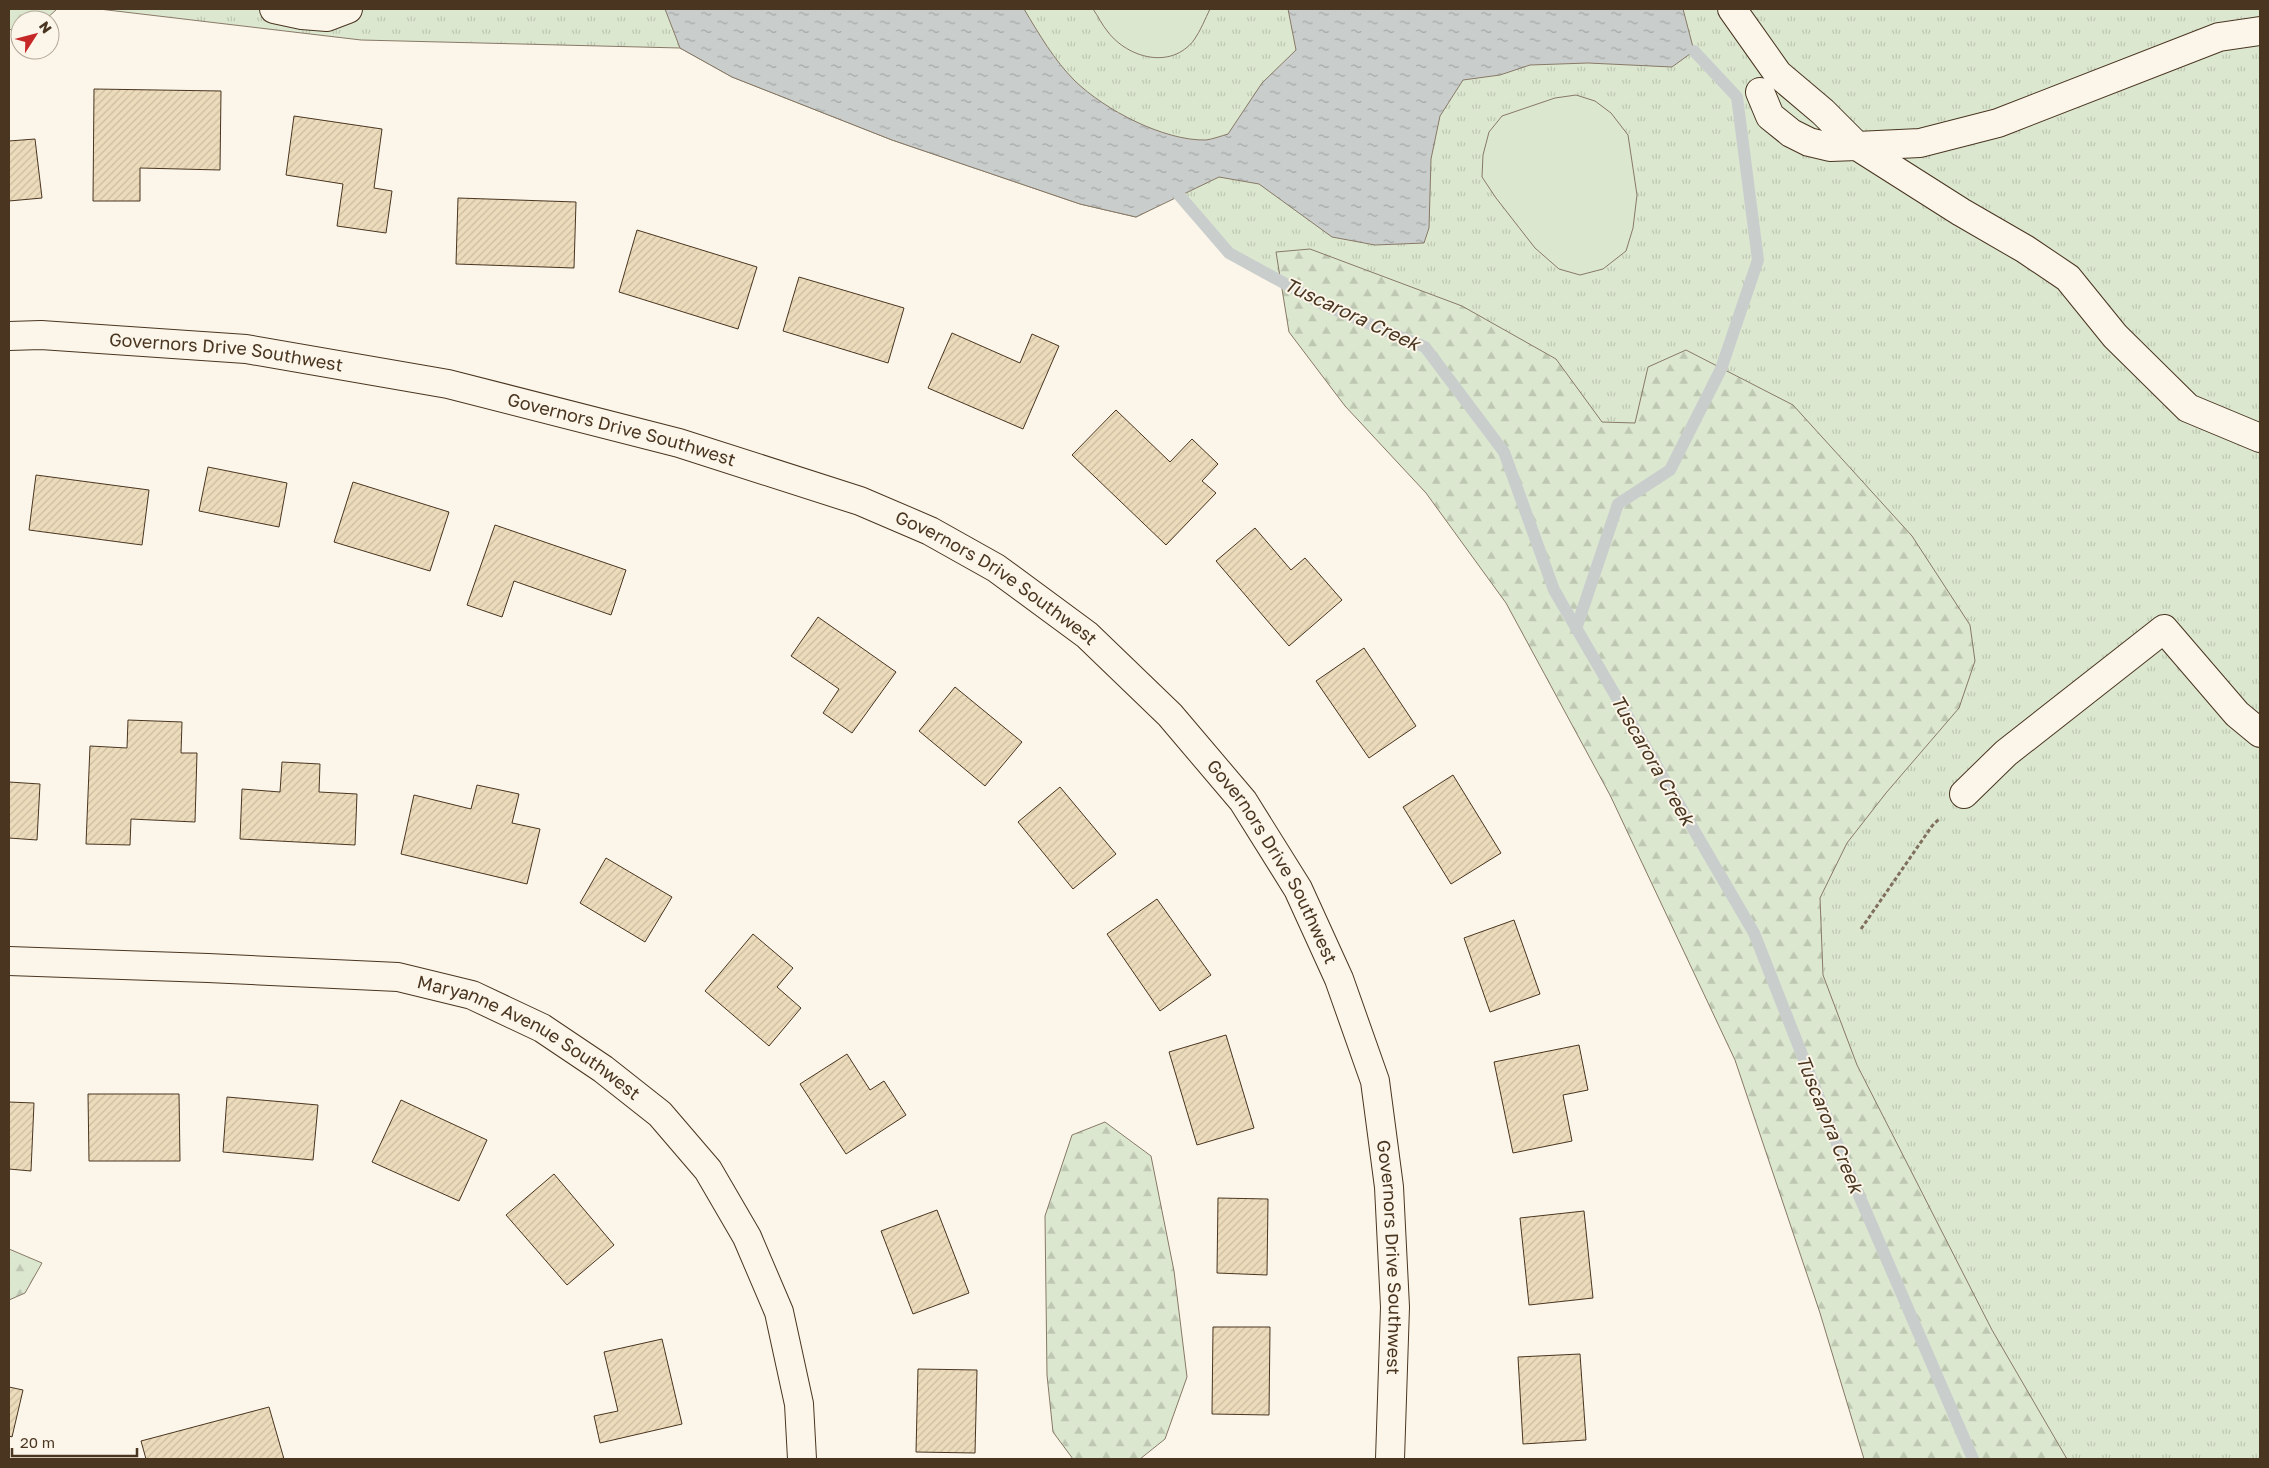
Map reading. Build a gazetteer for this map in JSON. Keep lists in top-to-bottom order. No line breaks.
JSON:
{"streets":{"street":["Governors Drive Southwest","Maryanne Avenue Southwest"]},"water":["Tuscarora Creek"],"scale_bar":"20 m","north":"top right"}
